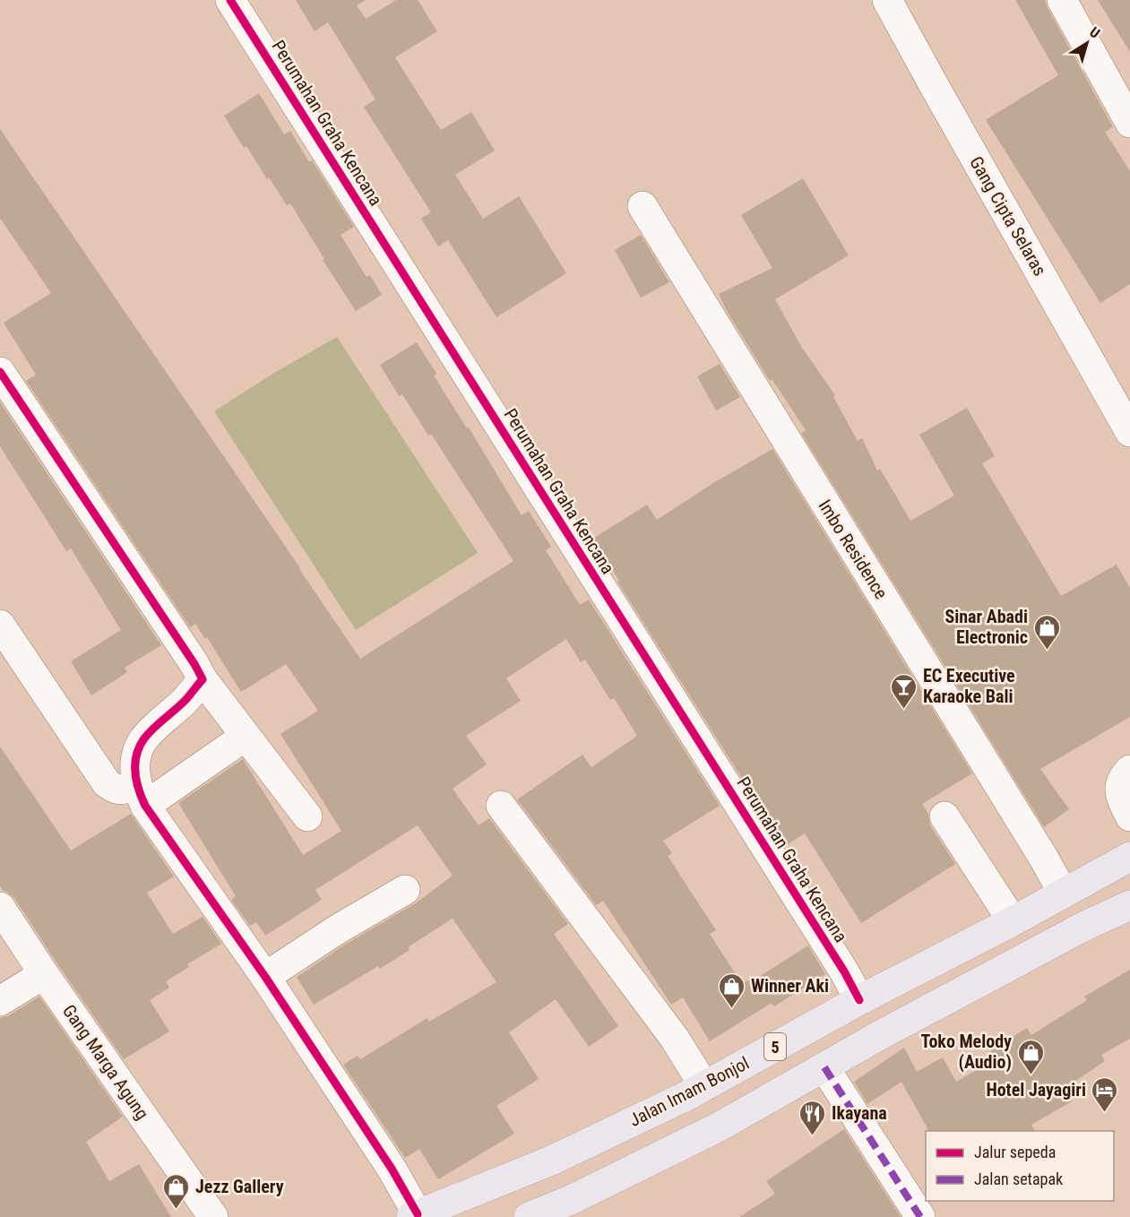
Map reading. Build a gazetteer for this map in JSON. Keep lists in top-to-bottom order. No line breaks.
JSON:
{"streets":{"highway":["5","Jalan Imam Bonjol"],"street":["Perumahan Graha Kencana","Gang Cipta Selaras","Imbo Residence","Gang Marga Agung"]},"crossings":[["Perumahan Graha Kencana","Jalan Imam Bonjol"],["Imbo Residence","Jalan Imam Bonjol"]],"places":{"shop":["Sinar Abadi Electronic","Winner Aki","Toko Melody (Audio)","Jezz Gallery"],"bar":["EC Executive Karaoke Bali"],"hotel":["Hotel Jayagiri"],"restaurant":["Ikayana"]},"legend":["Jalur sepeda","Jalan setapak"],"north":"top right"}
